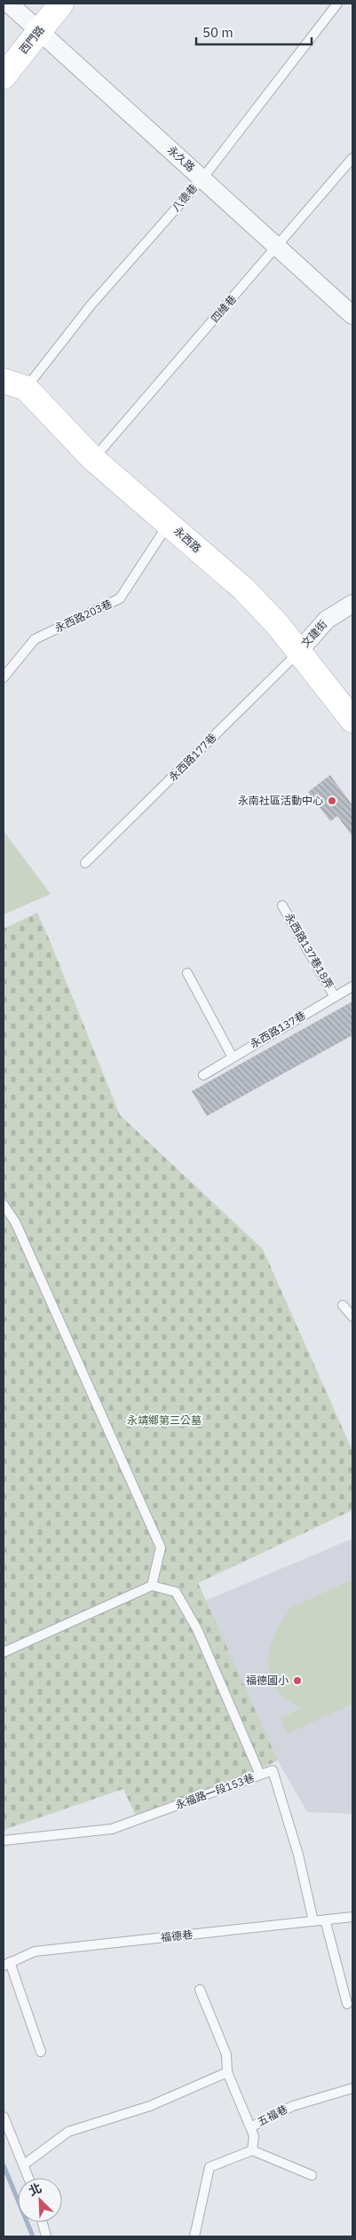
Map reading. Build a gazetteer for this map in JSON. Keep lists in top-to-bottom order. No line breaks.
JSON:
{"streets":{"street":["西門路","永久路","永西路","文建街"],"lane":["八德巷","四維巷","永西路203巷","永西路177巷","永西路137巷18弄","永西路137巷","永福路一段153巷","福德巷","五福巷"]},"crossings":[["西門路","永久路"],["永久路","八德巷"],["永久路","四維巷"],["八德巷","永西路"],["四維巷","永西路"],["永西路","永西路203巷"],["永西路","文建街"],["永西路","永西路177巷"],["文建街","永西路177巷"],["永西路137巷18弄","永西路137巷"],["永福路一段153巷","福德巷"]],"parks":["永靖鄉第三公墓"],"places":["永南社區活動中心","福德國小"],"scale_bar":"50 m","north":"top left"}
